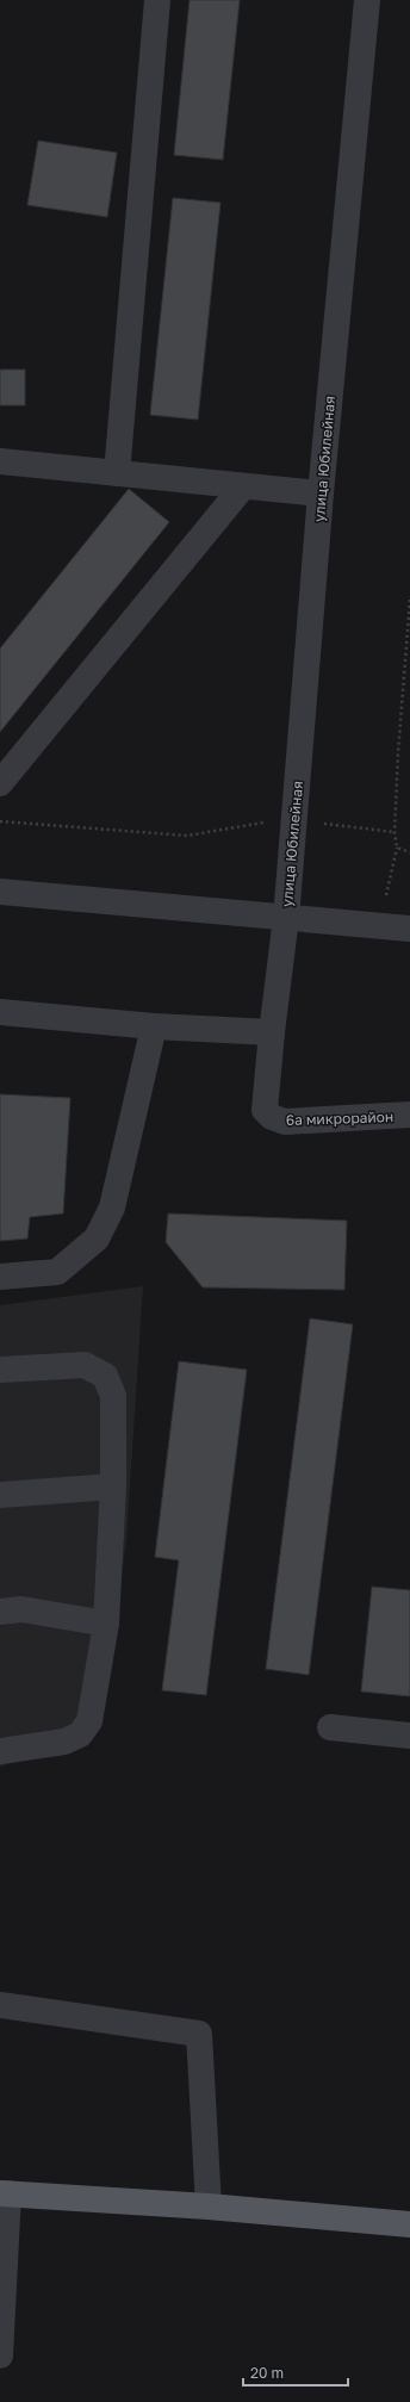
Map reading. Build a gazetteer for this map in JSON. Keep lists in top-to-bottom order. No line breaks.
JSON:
{"streets":{"street":["улица Юбилейная","6а микрорайон"]},"crossings":[["улица Юбилейная","6а микрорайон"]],"scale_bar":"20 m"}
